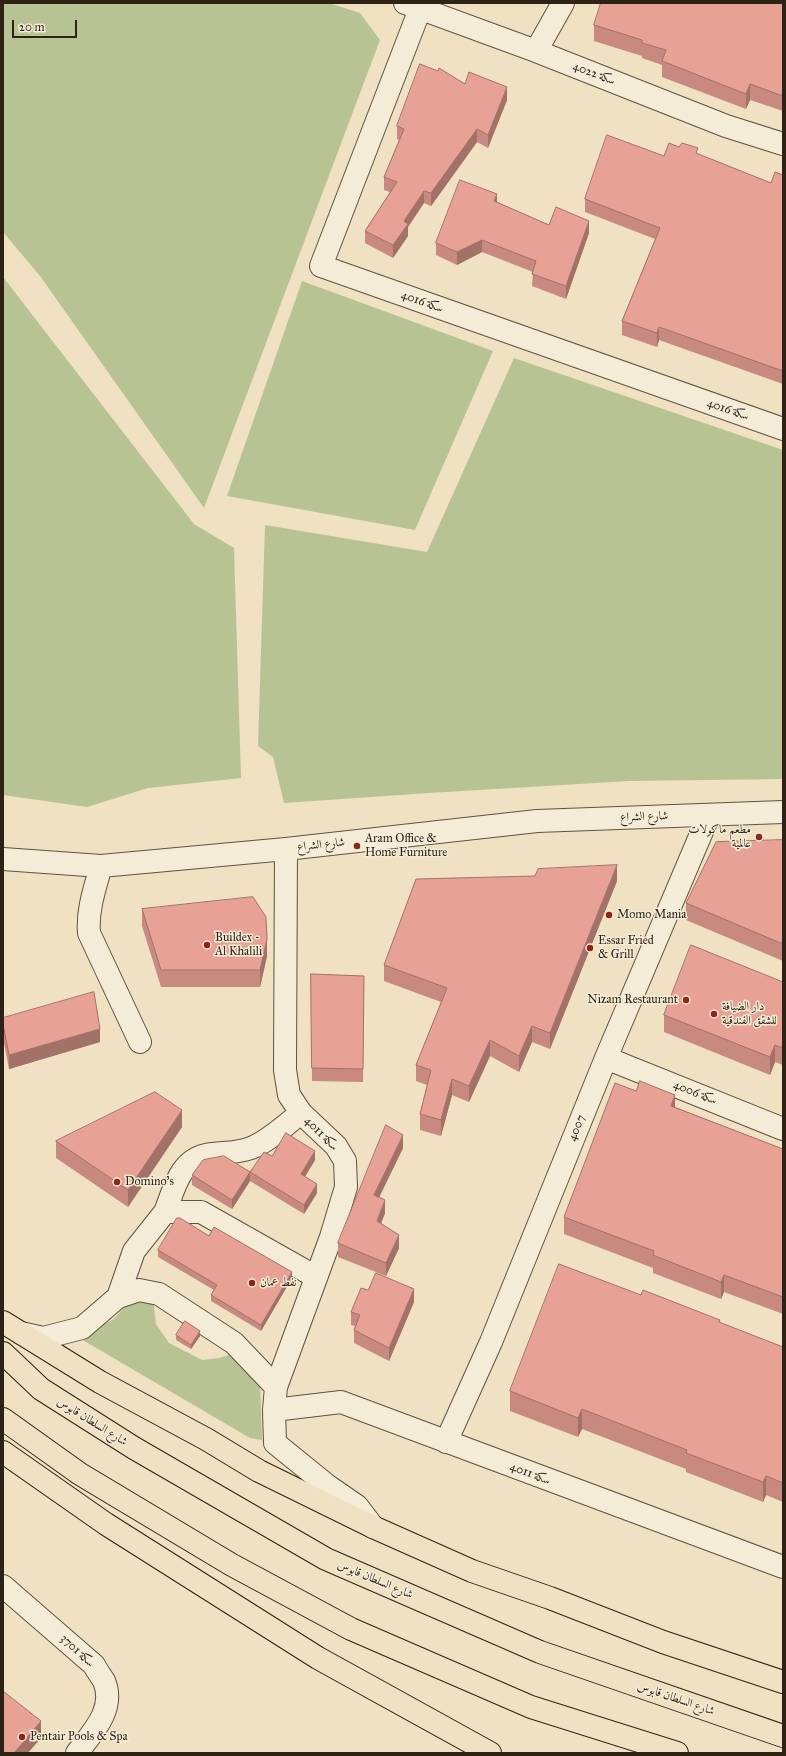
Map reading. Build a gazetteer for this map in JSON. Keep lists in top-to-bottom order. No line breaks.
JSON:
{"streets":{"highway":["شارع السلطان قابوس"],"street":["سكة 4022","سكة 4016","شارع الشراع","سكة 4006","4007","سكة 4011","سكة 3701"]},"crossings":[["سكة 4022","سكة 4016"],["شارع الشراع","4007"],["شارع الشراع","سكة 4011"],["سكة 4006","4007"],["4007","سكة 4011"]],"places":["مطعم ماكولات عالمية","Aram Office & Home Furniture","Momo Mania","Buildex - Al Khalili","Essar Fried & Grill","Nizam Restaurant","دار الضيافة للشقق الفندقية","Domino's","نفط عمان","Pentair Pools & Spa"],"scale_bar":"20 m"}
